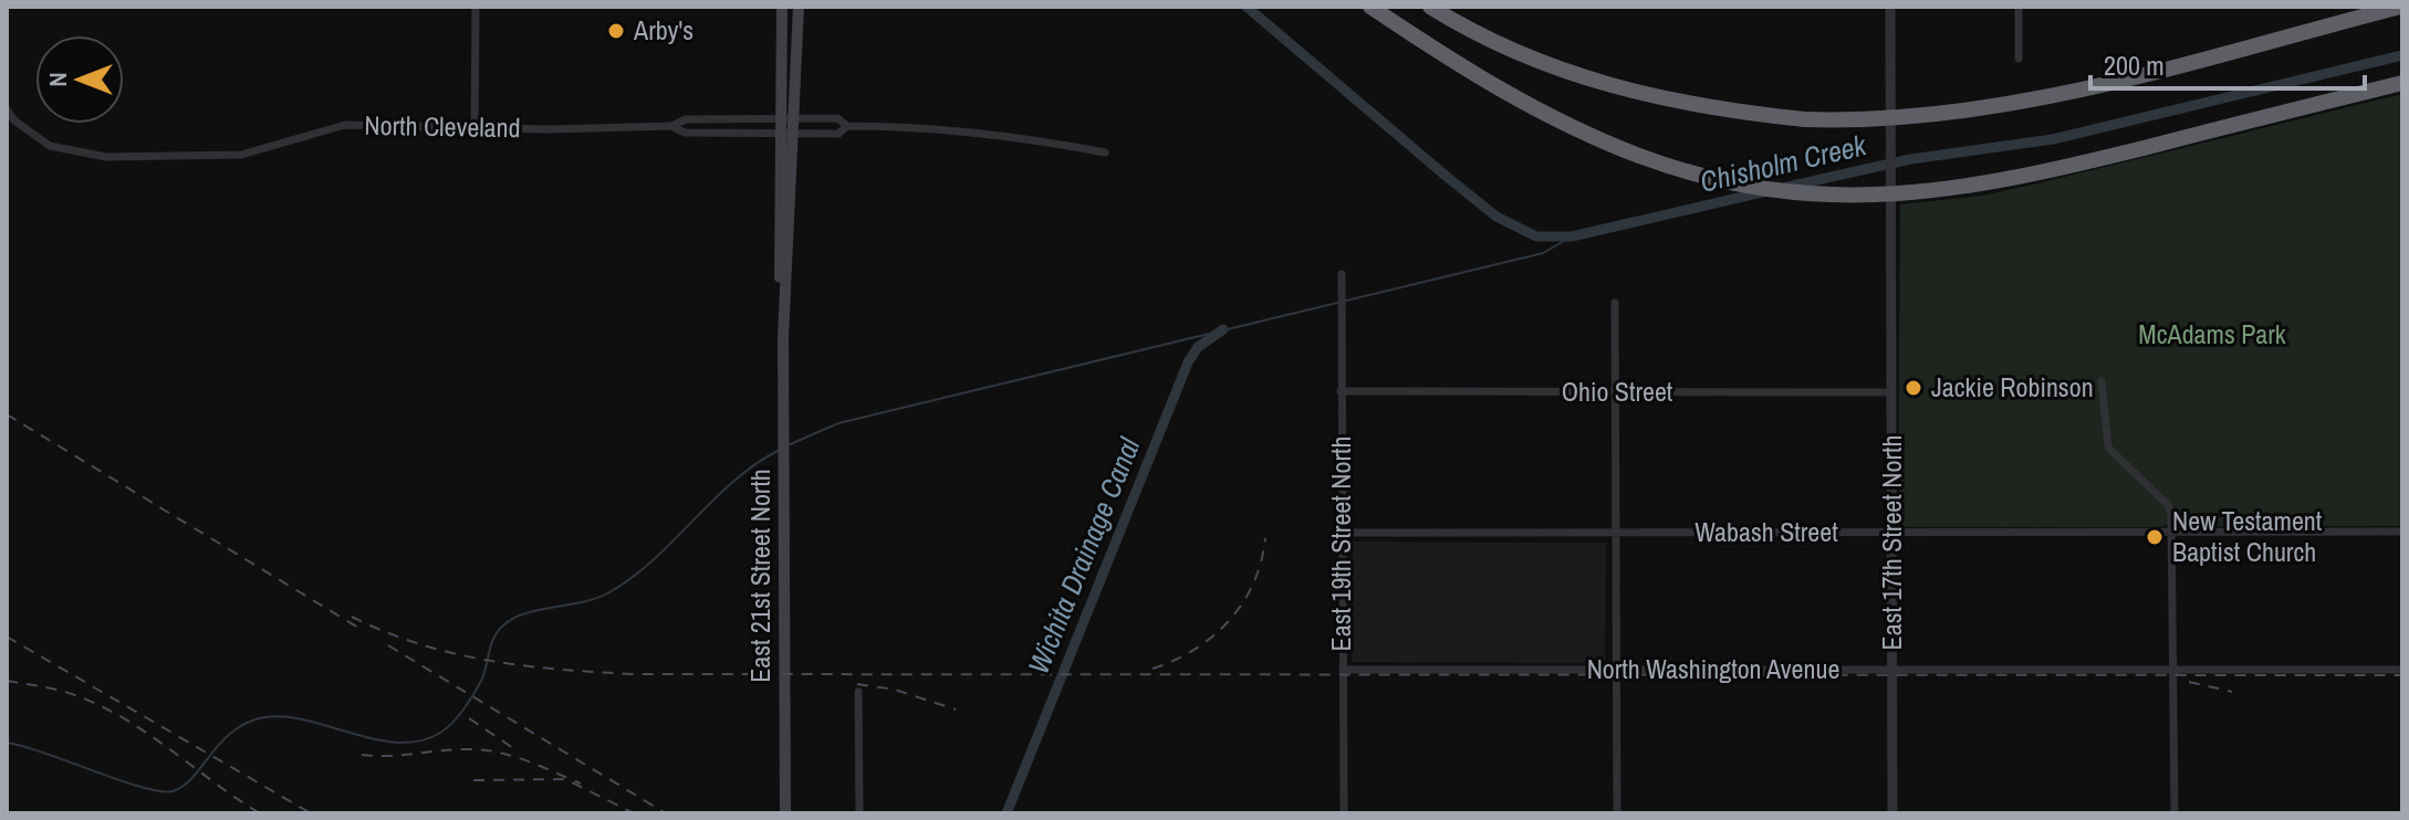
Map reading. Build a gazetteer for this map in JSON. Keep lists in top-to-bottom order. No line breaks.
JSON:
{"streets":{"main road":["East 21st Street North"],"street":["North Cleveland","Ohio Street","Wabash Street","East 17th Street North","East 19th Street North","North Washington Avenue"]},"crossings":[["North Cleveland","East 21st Street North"],["Ohio Street","East 17th Street North"],["Ohio Street","East 19th Street North"],["Wabash Street","East 17th Street North"],["Wabash Street","East 19th Street North"],["East 17th Street North","North Washington Avenue"],["East 19th Street North","North Washington Avenue"]],"water":["Chisholm Creek","Wichita Drainage Canal"],"parks":["McAdams Park"],"places":["Arby's","Jackie Robinson","New Testament Baptist Church"],"scale_bar":"200 m","north":"left"}
